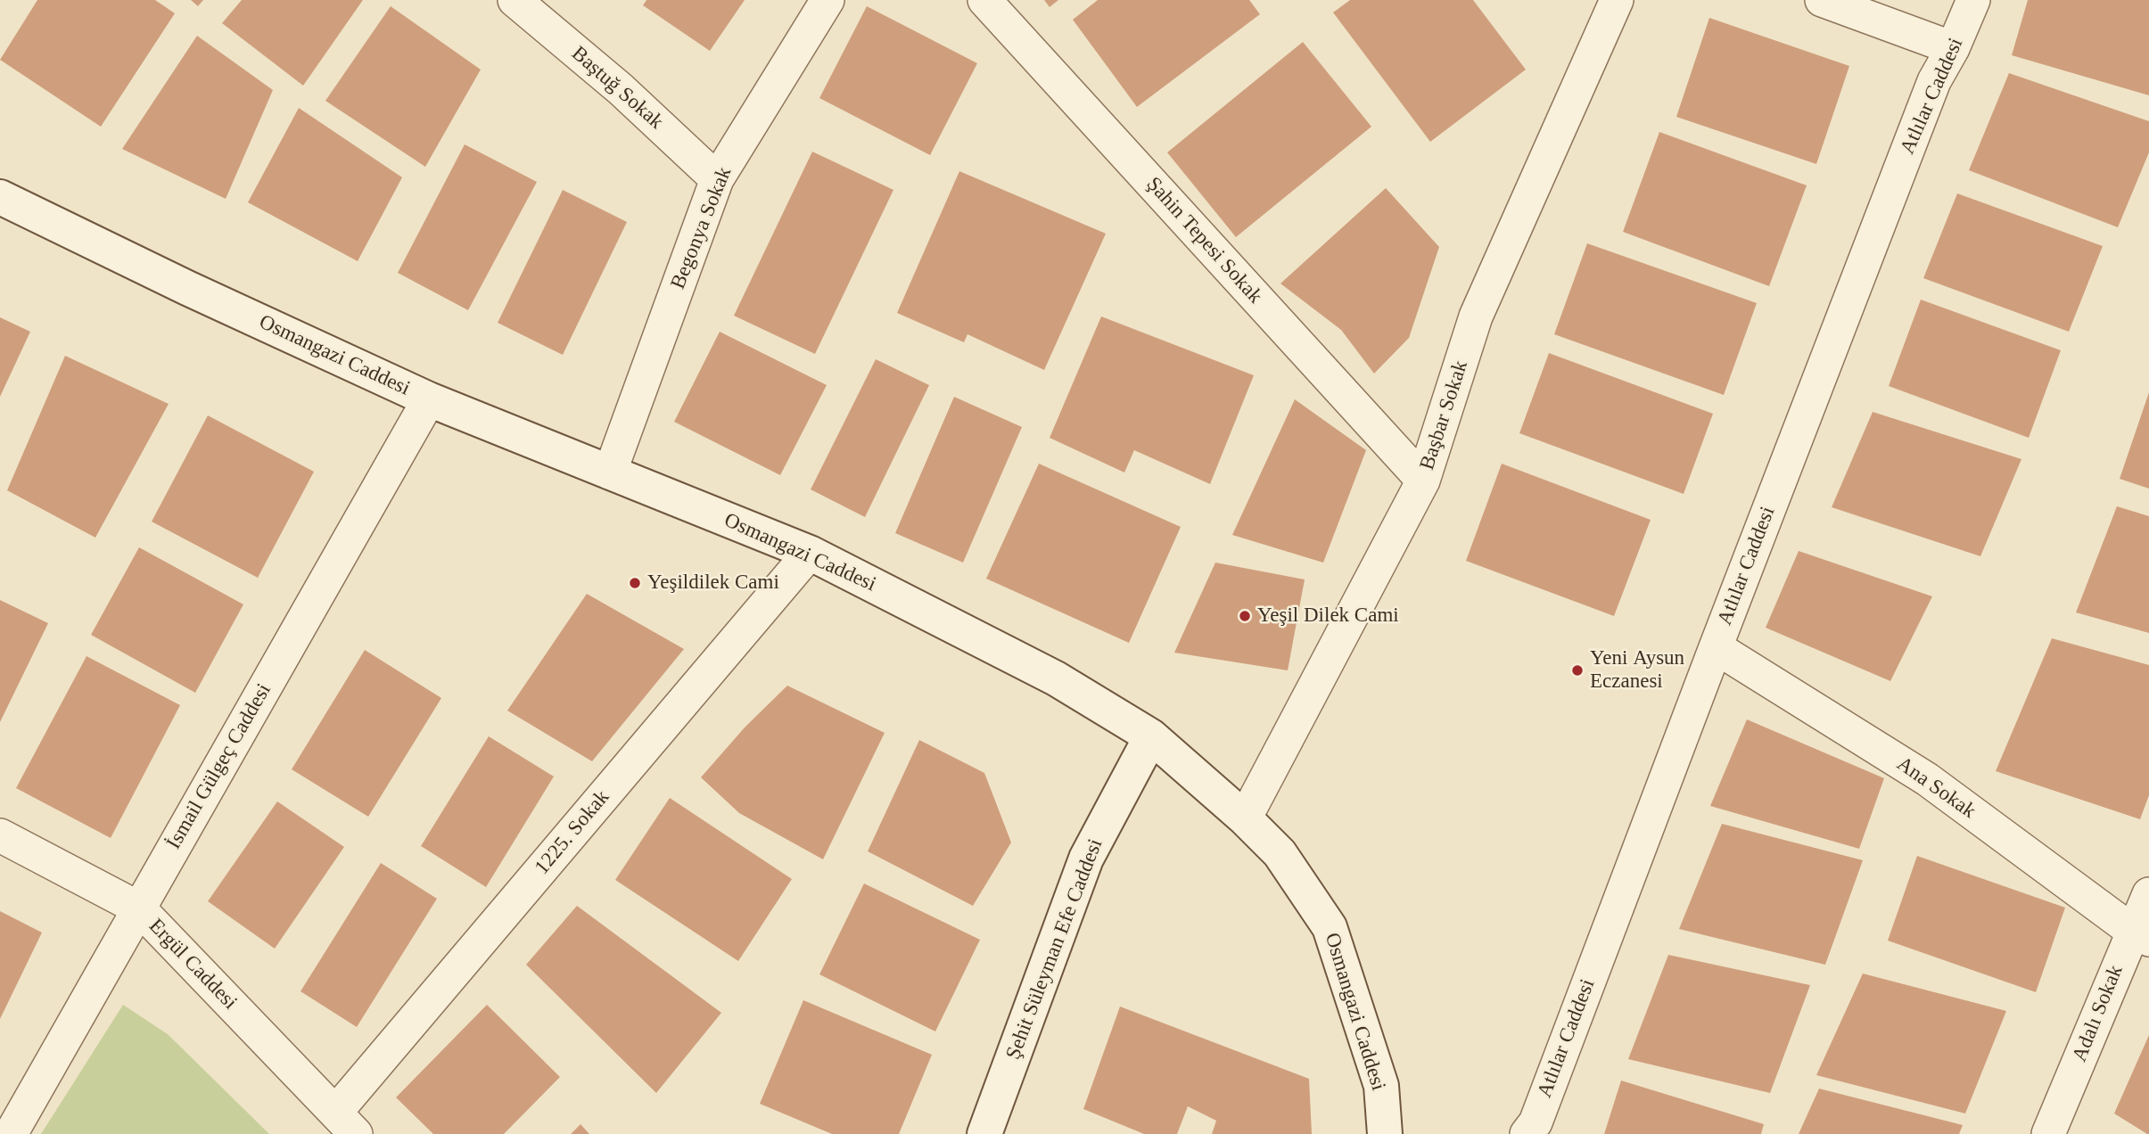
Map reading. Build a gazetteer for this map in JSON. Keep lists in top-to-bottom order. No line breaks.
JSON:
{"streets":{"main road":["Osmangazi Caddesi","Şehit Süleyman Efe Caddesi"],"street":["Baştuğ Sokak","Atlılar Caddesi","Begonya Sokak","Şahin Tepesi Sokak","Başbar Sokak","İsmail Gülgeç Caddesi","Ana Sokak","1225. Sokak","Ergül Caddesi","Adalı Sokak"]},"crossings":[["Baştuğ Sokak","Begonya Sokak"],["Atlılar Caddesi","Ana Sokak"],["Begonya Sokak","Osmangazi Caddesi"],["Şahin Tepesi Sokak","Başbar Sokak"],["Osmangazi Caddesi","Başbar Sokak"],["Osmangazi Caddesi","İsmail Gülgeç Caddesi"],["Osmangazi Caddesi","1225. Sokak"],["Osmangazi Caddesi","Şehit Süleyman Efe Caddesi"],["İsmail Gülgeç Caddesi","Ergül Caddesi"],["Ana Sokak","Adalı Sokak"],["1225. Sokak","Ergül Caddesi"]],"places":["Yeşildilek Cami","Yeşil Dilek Cami","Yeni Aysun Eczanesi"]}
